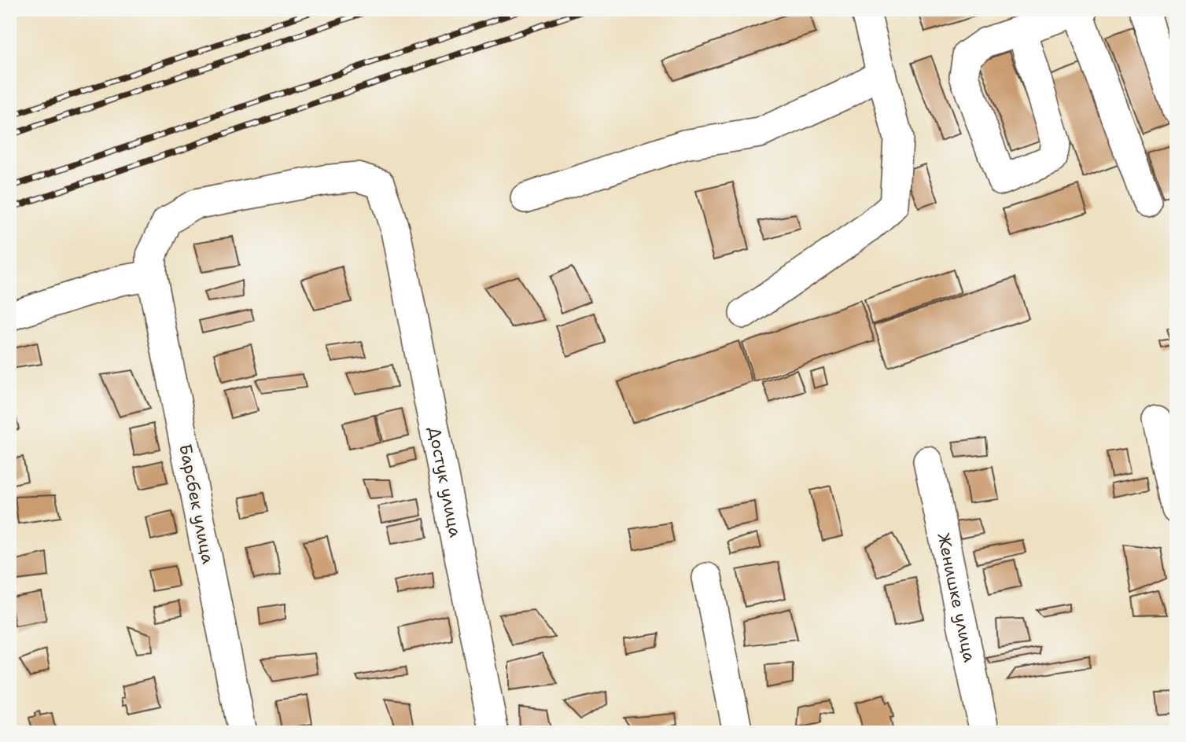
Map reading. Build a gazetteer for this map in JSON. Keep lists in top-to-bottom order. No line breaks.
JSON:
{"streets":{"street":["Достук улица","Барсбек улица","Женишке улица"]},"crossings":[["Достук улица","Барсбек улица"]]}
